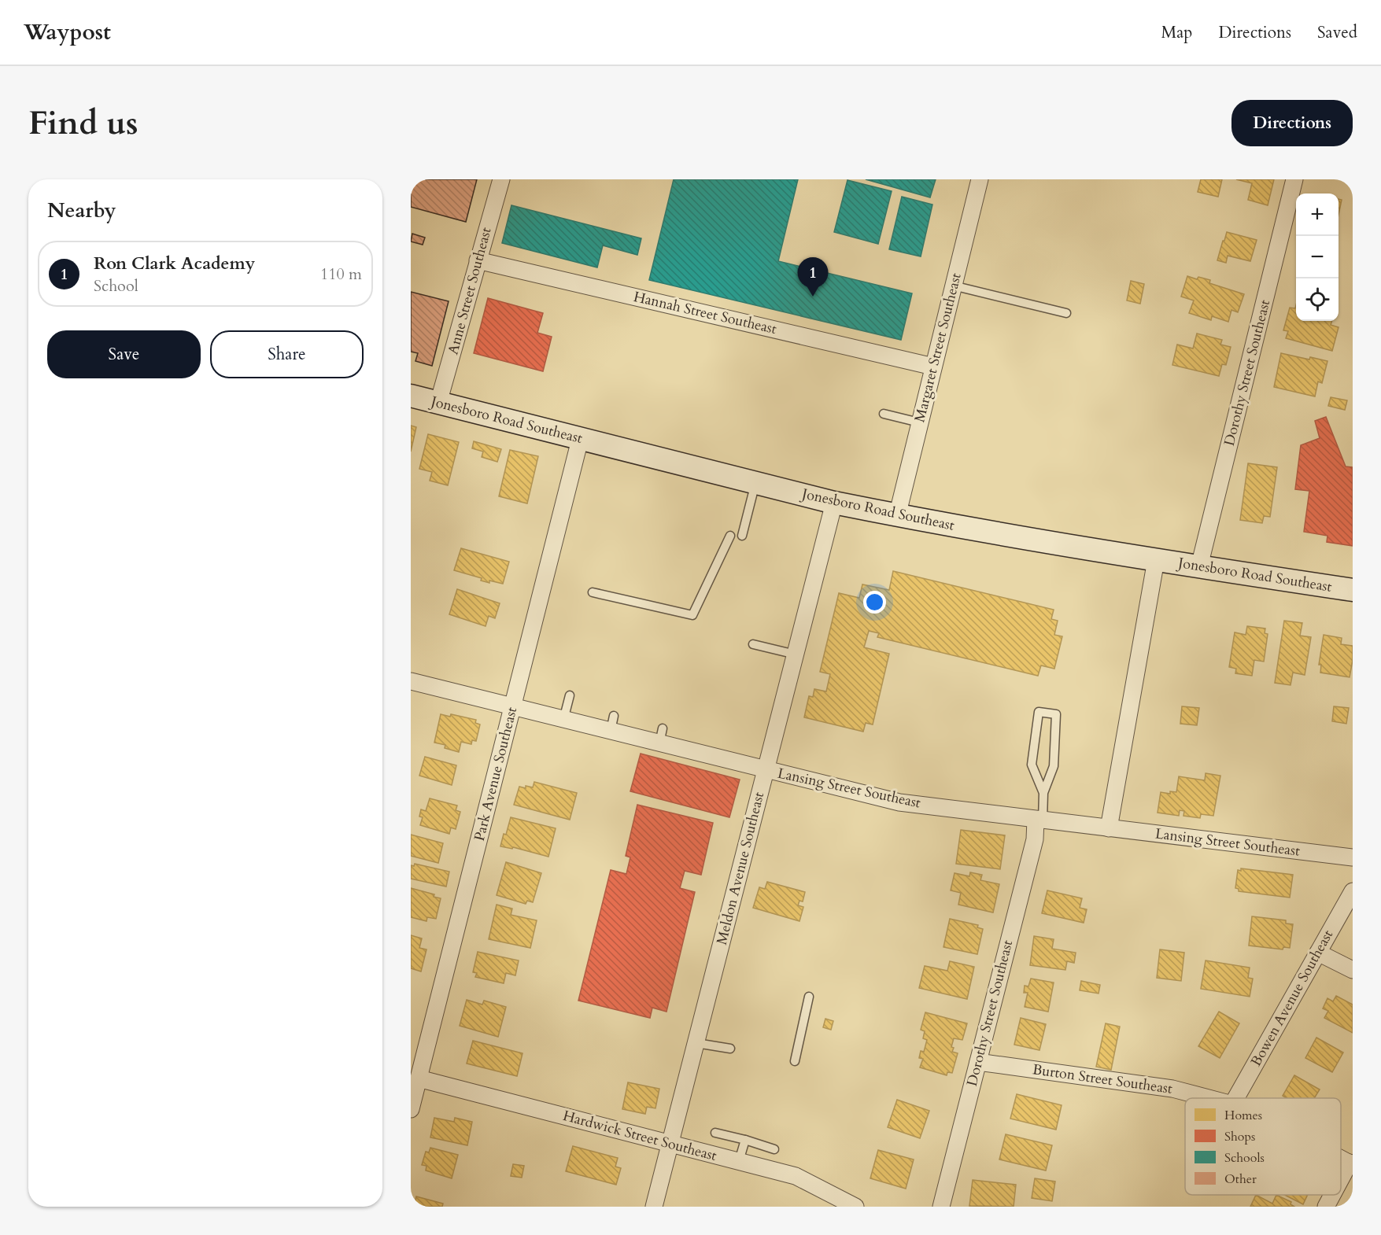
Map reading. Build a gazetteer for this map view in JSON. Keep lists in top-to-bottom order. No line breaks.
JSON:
{"streets":{"main road":["Jonesboro Road Southeast"],"street":["Anne Street Southeast","Hannah Street Southeast","Margaret Street Southeast","Dorothy Street Southeast","Park Avenue Southeast","Lansing Street Southeast","Meldon Avenue Southeast","Bowen Avenue Southeast","Burton Street Southeast","Hardwick Street Southeast"]},"crossings":[["Anne Street Southeast","Hannah Street Southeast"],["Anne Street Southeast","Jonesboro Road Southeast"],["Hannah Street Southeast","Margaret Street Southeast"],["Margaret Street Southeast","Jonesboro Road Southeast"],["Dorothy Street Southeast","Jonesboro Road Southeast"],["Dorothy Street Southeast","Lansing Street Southeast"],["Dorothy Street Southeast","Burton Street Southeast"],["Jonesboro Road Southeast","Park Avenue Southeast"],["Jonesboro Road Southeast","Meldon Avenue Southeast"],["Park Avenue Southeast","Lansing Street Southeast"],["Park Avenue Southeast","Hardwick Street Southeast"],["Lansing Street Southeast","Meldon Avenue Southeast"],["Meldon Avenue Southeast","Hardwick Street Southeast"]],"legend":["Homes","Shops","Schools","Other"],"page":{"header":"Waypost","nav":["Map","Directions","Saved"],"buttons":["Directions",["Save","Share"]],"title":"Find us","heading":"Nearby","map_buttons":["+","−"],"list":[{"mark":"1","name":"Ron Clark Academy","note":"School","value":"110 m"}],"pins":"1"}}
